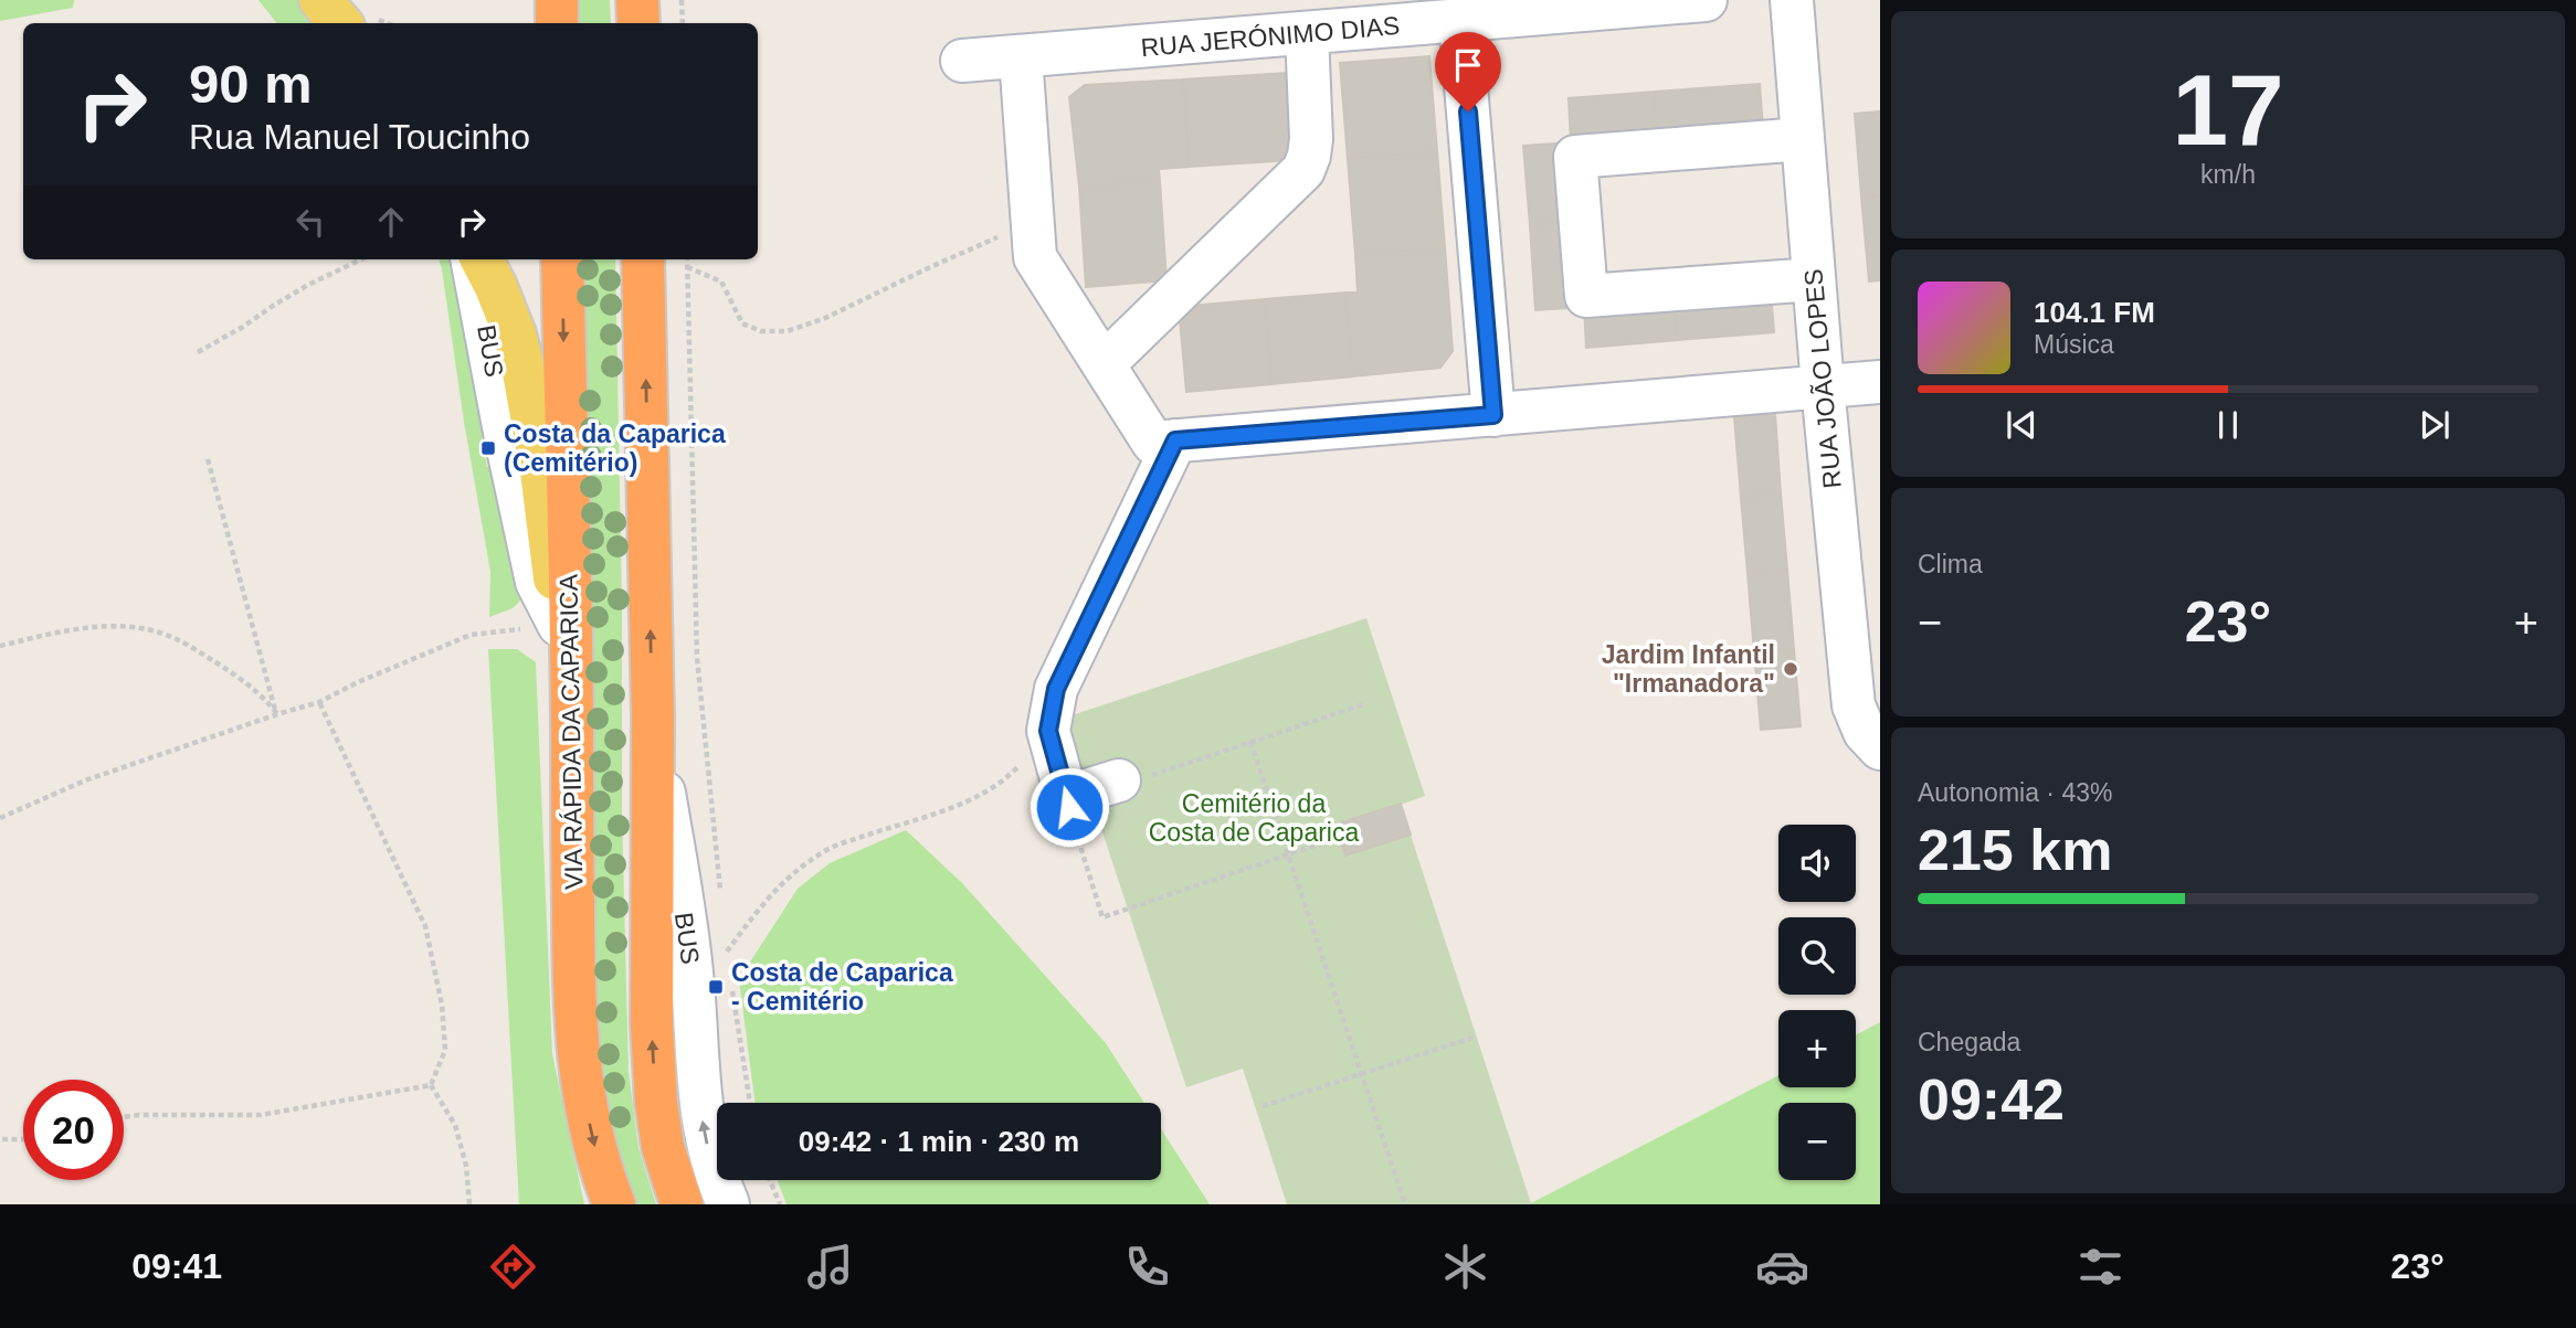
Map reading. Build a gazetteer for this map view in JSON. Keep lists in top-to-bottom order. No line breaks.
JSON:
{"streets":{"highway":["VIA RÁPIDA DA CAPARICA"],"street":["RUA JERÓNIMO DIAS","BUS","RUA JOÃO LOPES"]},"one_way":["BUS"],"parks":["Cemitério da Costa de Caparica"],"places":{"transit":["Costa da Caparica (Cemitério)","Costa de Caparica - Cemitério"],"other":["Jardim Infantil \"Irmanadora\""]},"page":{"tile":[["17","km/h"],"Clima",["Autonomia · 43%","215 km"],["Chegada","09:42"]],"turn":["90 m","Rua Manuel Toucinho"],"song":["104.1 FM","Música"],"heat":["−","23°","+"],"map_buttons":["+","−"],"limit":"20","trip":"09:42 · 1 min · 230 m","tabs":["09:41","23°"]}}
